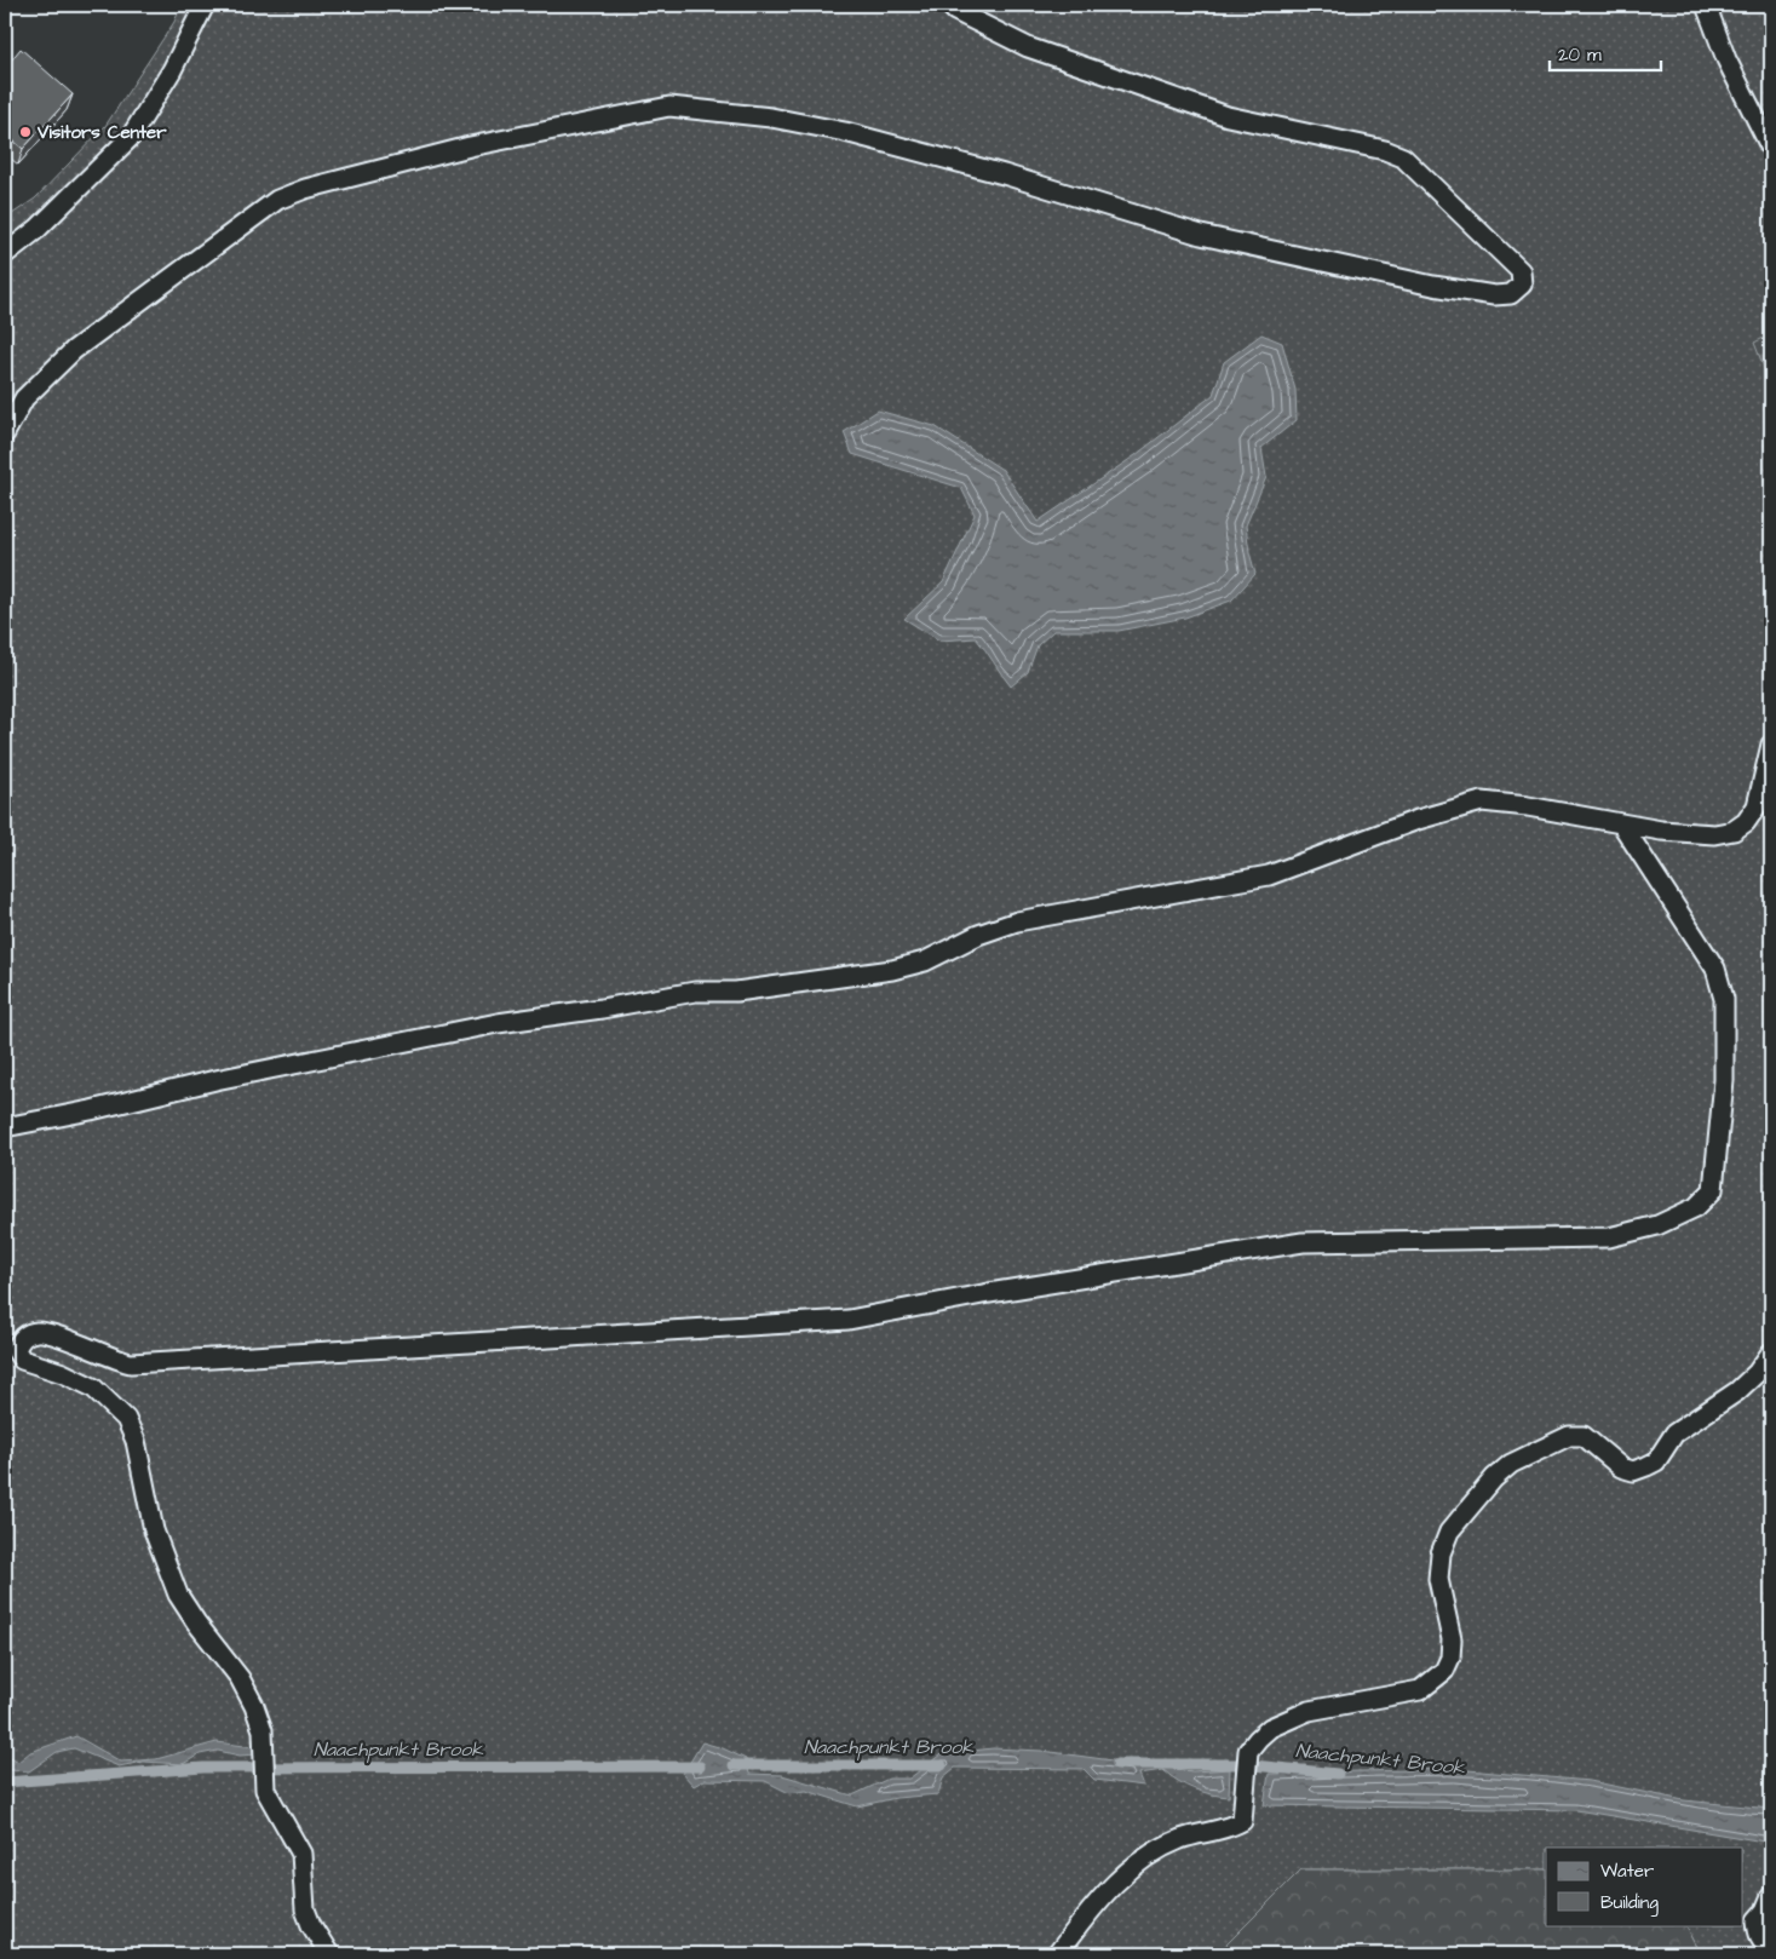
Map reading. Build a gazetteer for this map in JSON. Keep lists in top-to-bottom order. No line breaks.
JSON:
{"water":["Naachpunkt Brook"],"places":["Visitors Center"],"legend":["Water","Building"],"scale_bar":"20 m"}
